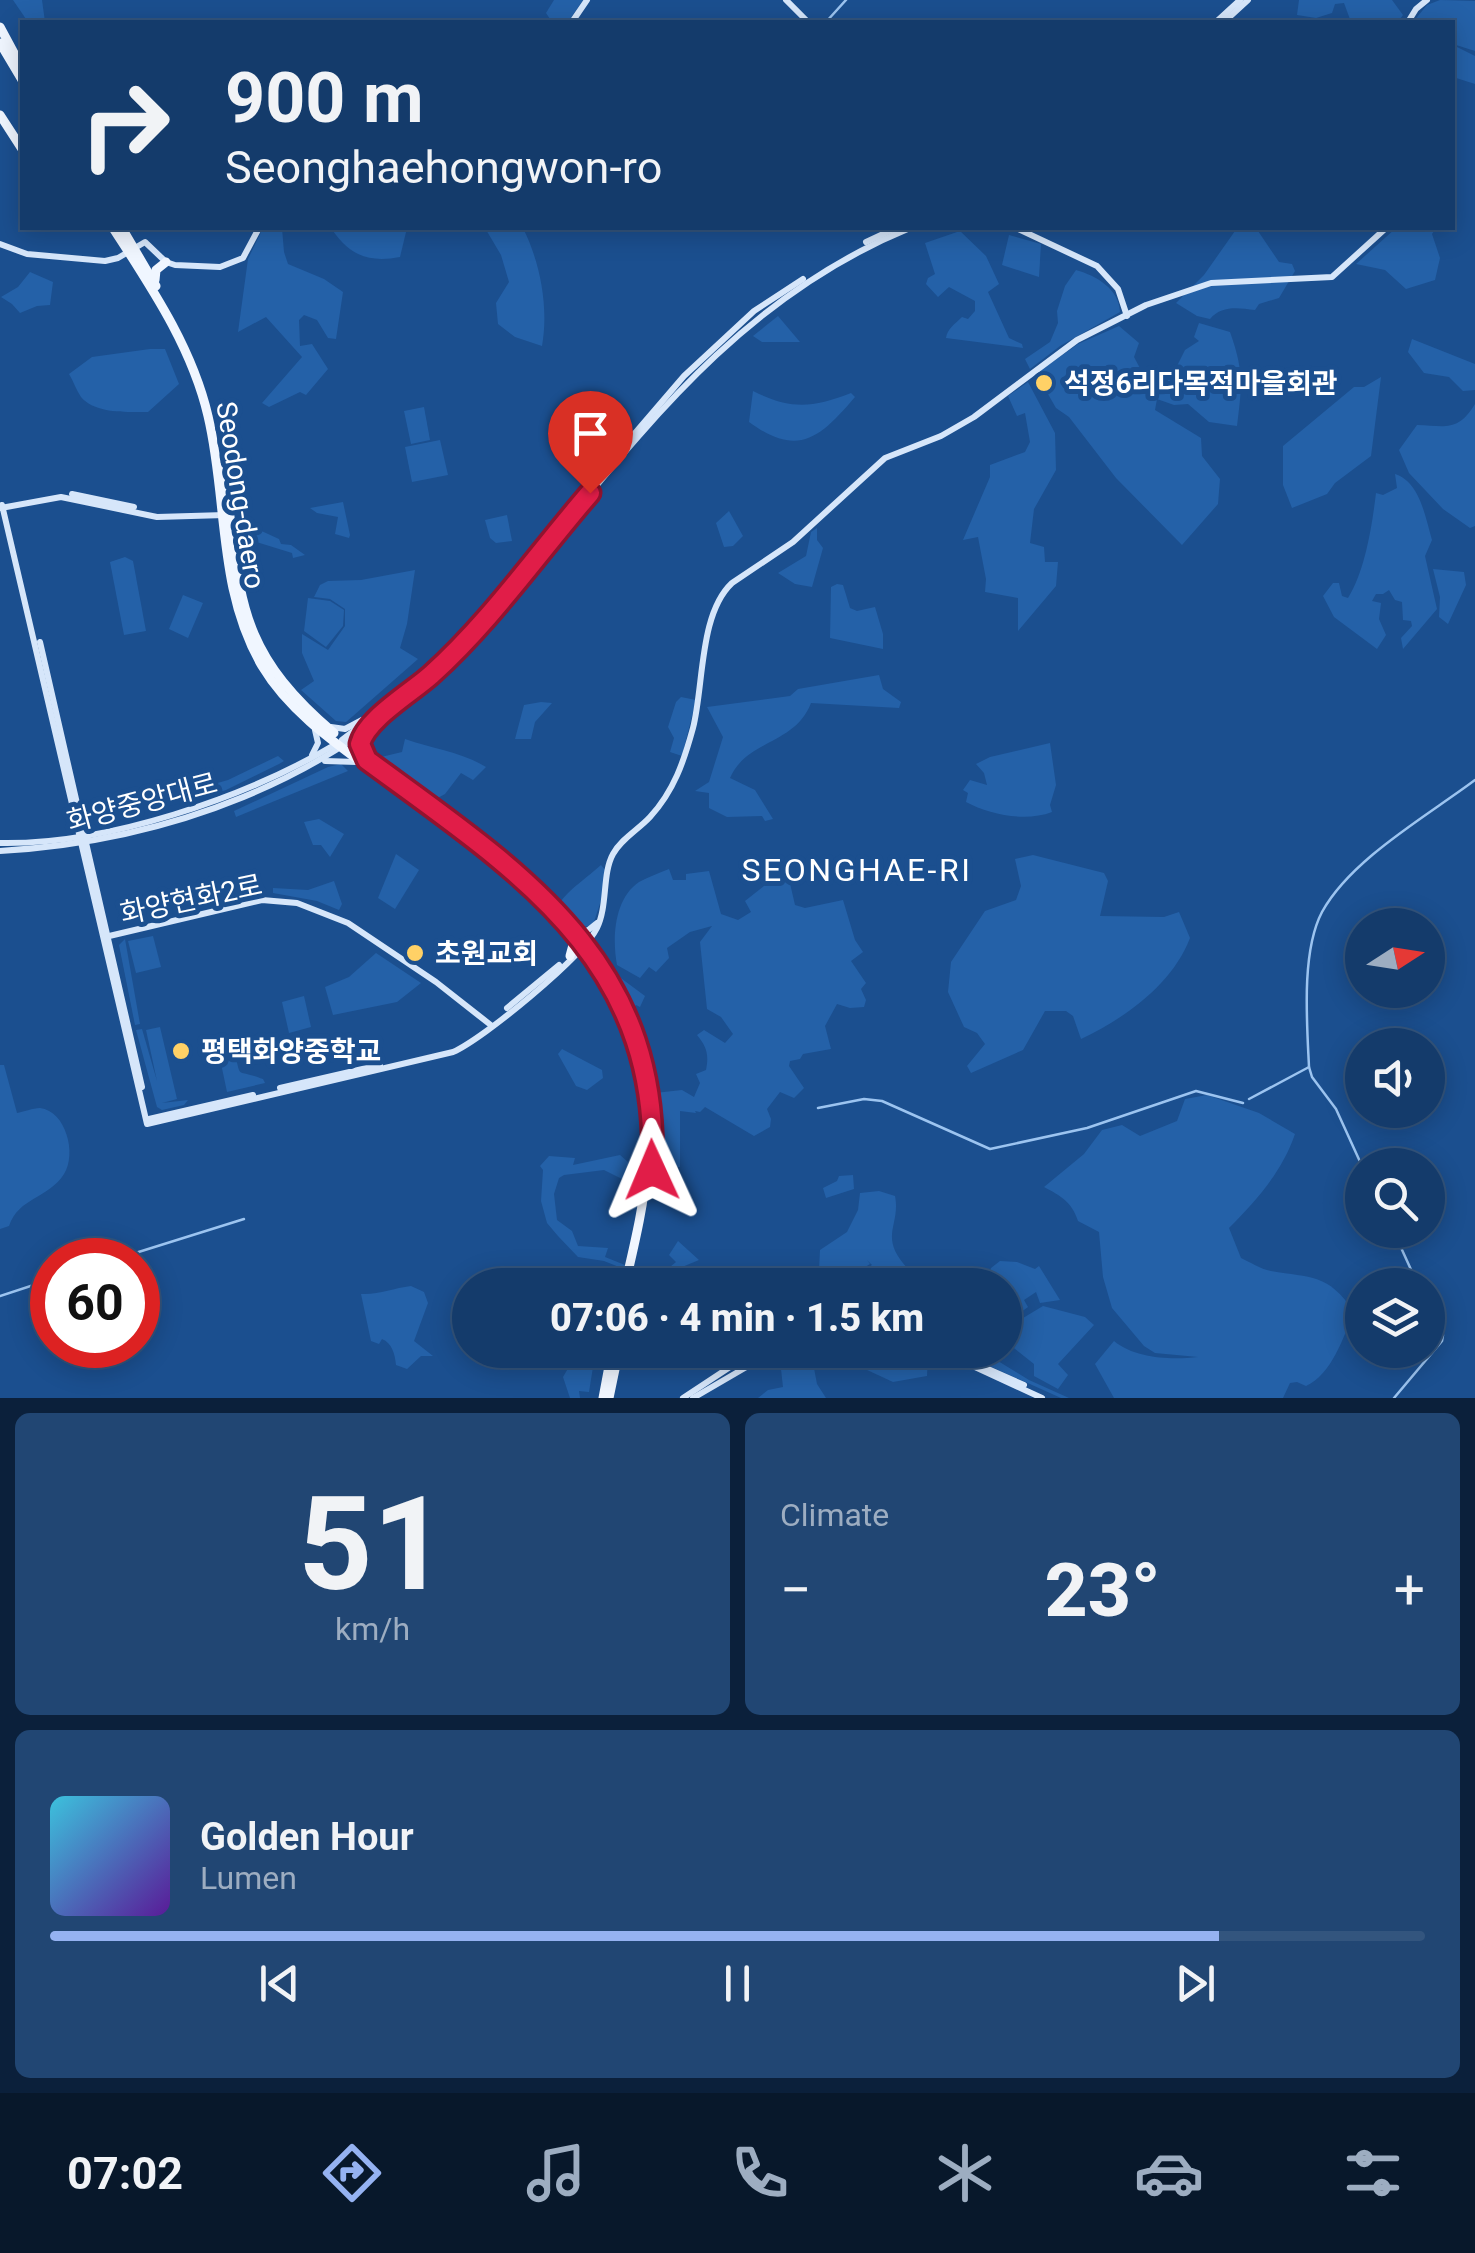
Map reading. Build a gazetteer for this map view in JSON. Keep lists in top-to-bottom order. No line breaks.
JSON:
{"streets":{"main road":["Seodong-daero"],"street":["화양중앙대로","화양현화2로"]},"crossings":[["Seodong-daero","화양중앙대로"]],"districts":["SEONGHAE-RI"],"places":["석정6리다목적마을회관","초원교회","평택화양중학교"],"north":"right","page":{"turn":["900 m","Seonghaehongwon-ro"],"limit":"60","trip":"07:06 · 4 min · 1.5 km","tile":[["51","km/h"],"Climate"],"heat":["−","23°","+"],"song":["Golden Hour","Lumen"],"tabs":"07:02"}}
